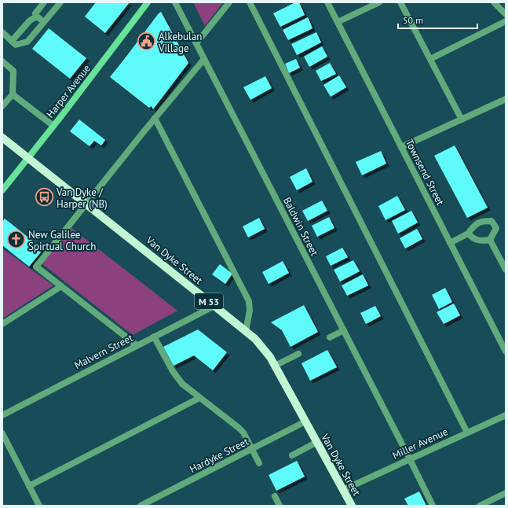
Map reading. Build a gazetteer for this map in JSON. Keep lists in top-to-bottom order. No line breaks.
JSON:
{"streets":{"main road":["Van Dyke Street","M 53"],"street":["Harper Avenue","Townsend Street","Baldwin Street","Malvern Street","Miller Avenue","Hardyke Street"]},"crossings":[["Harper Avenue","Van Dyke Street"],["Baldwin Street","Miller Avenue"],["Van Dyke Street","Malvern Street"],["Van Dyke Street","Miller Avenue"],["Van Dyke Street","Hardyke Street"]],"places":{"public building":["Alkebulan Village"],"bus stop":["Van Dyke / Harper (NB)"],"church":["New Galilee Spirtual Church"]},"scale_bar":"50 m"}
